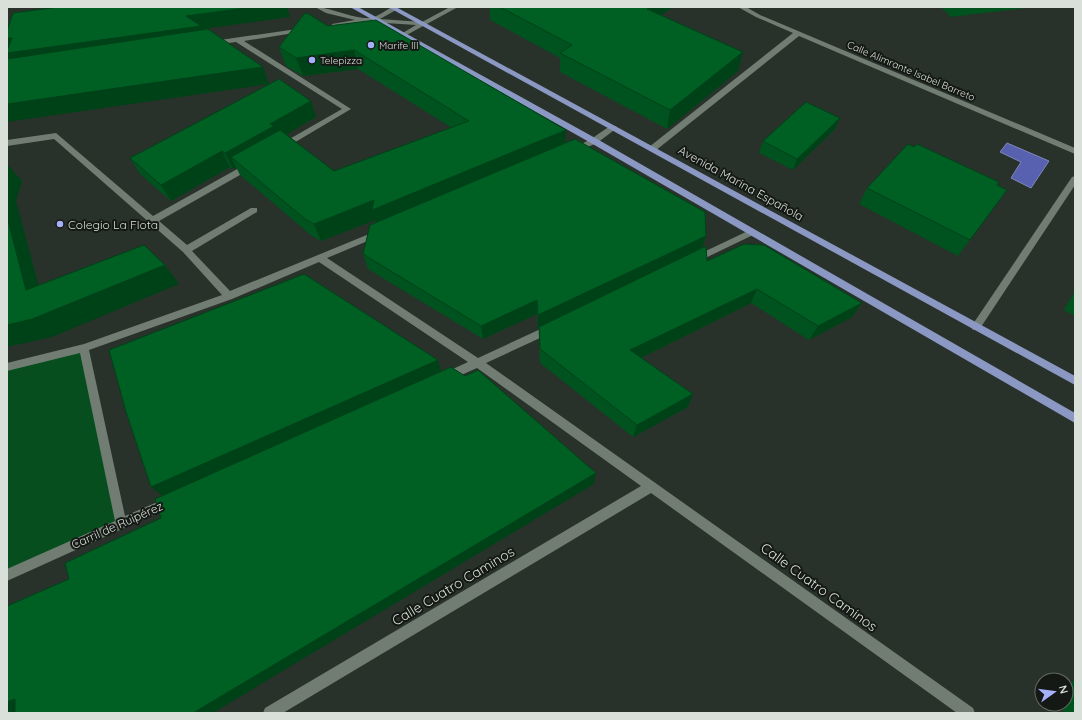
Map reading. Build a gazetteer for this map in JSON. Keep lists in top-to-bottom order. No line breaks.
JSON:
{"streets":{"main road":["Avenida Marina Española"],"street":["Calle Alimrante Isabel Barreto","Carril de Ruipérez","Calle Cuatro Caminos"]},"places":["Marife III","Telepizza","Colegio La Flota"],"north":"right"}
